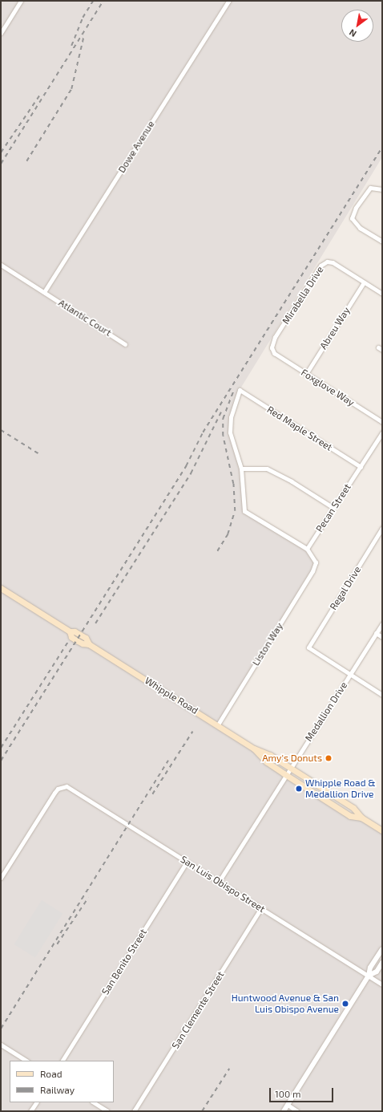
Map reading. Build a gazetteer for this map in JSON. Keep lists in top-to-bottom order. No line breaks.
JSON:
{"streets":{"main road":["Whipple Road"],"street":["Dowe Avenue","Mirabella Drive","Atlantic Court","Abreu Way","Foxglove Way","Red Maple Street","Pecan Street","Regal Drive","Liston Way","Medallion Drive","San Luis Obispo Street","San Benito Street","San Clemente Street"]},"crossings":[["Dowe Avenue","Atlantic Court"],["Mirabella Drive","Abreu Way"],["Mirabella Drive","Foxglove Way"],["Abreu Way","Foxglove Way"],["Red Maple Street","Pecan Street"],["Pecan Street","Liston Way"],["Regal Drive","Medallion Drive"],["Liston Way","Whipple Road"],["Whipple Road","Medallion Drive"],["Medallion Drive","San Luis Obispo Street"],["San Luis Obispo Street","San Benito Street"],["San Luis Obispo Street","San Clemente Street"]],"places":["Amy's Donuts","Whipple Road & Medallion Drive","Huntwood Avenue & San Luis Obispo Avenue"],"legend":["Road","Railway"],"scale_bar":"100 m","north":"bottom left"}
